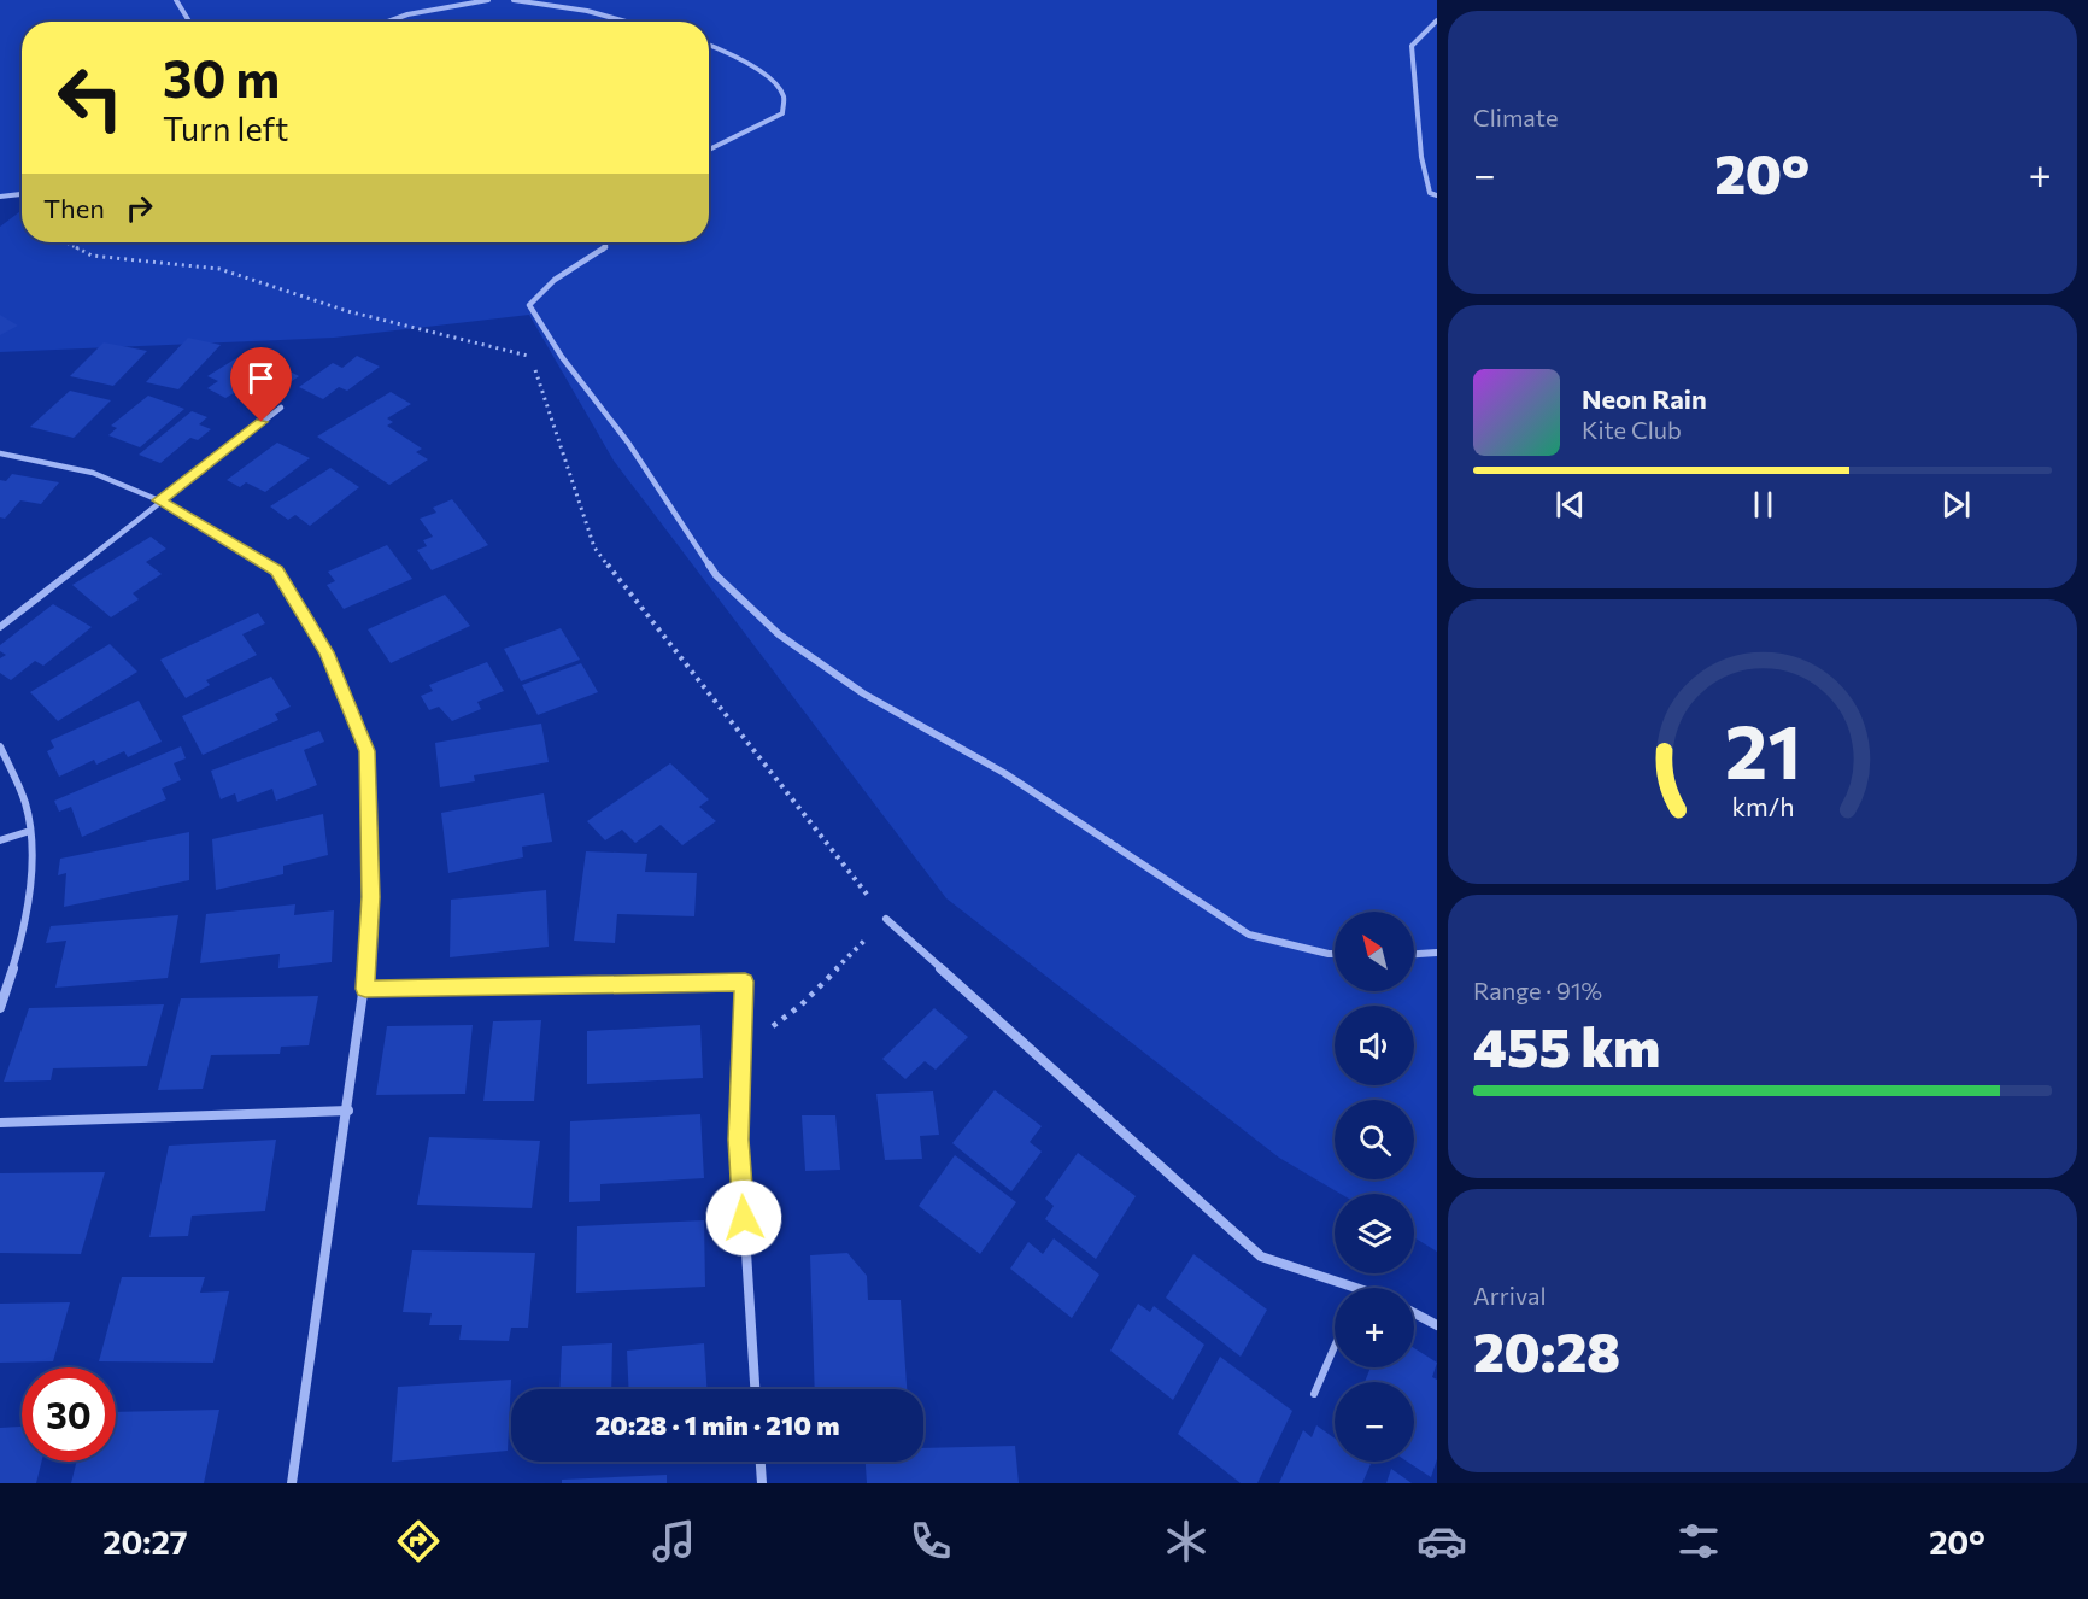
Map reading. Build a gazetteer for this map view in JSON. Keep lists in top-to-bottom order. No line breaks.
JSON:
{"north":"top left","page":{"tile":["Climate",["Range · 91%","455 km"],["Arrival","20:28"]],"turn":["30 m","Turn left"],"heat":["−","20°","+"],"then":"Then","song":["Neon Rain","Kite Club"],"map_buttons":["+","−"],"limit":"30","trip":"20:28 · 1 min · 210 m","tabs":["20:27","20°"],"gauge":["21","km/h"]}}
